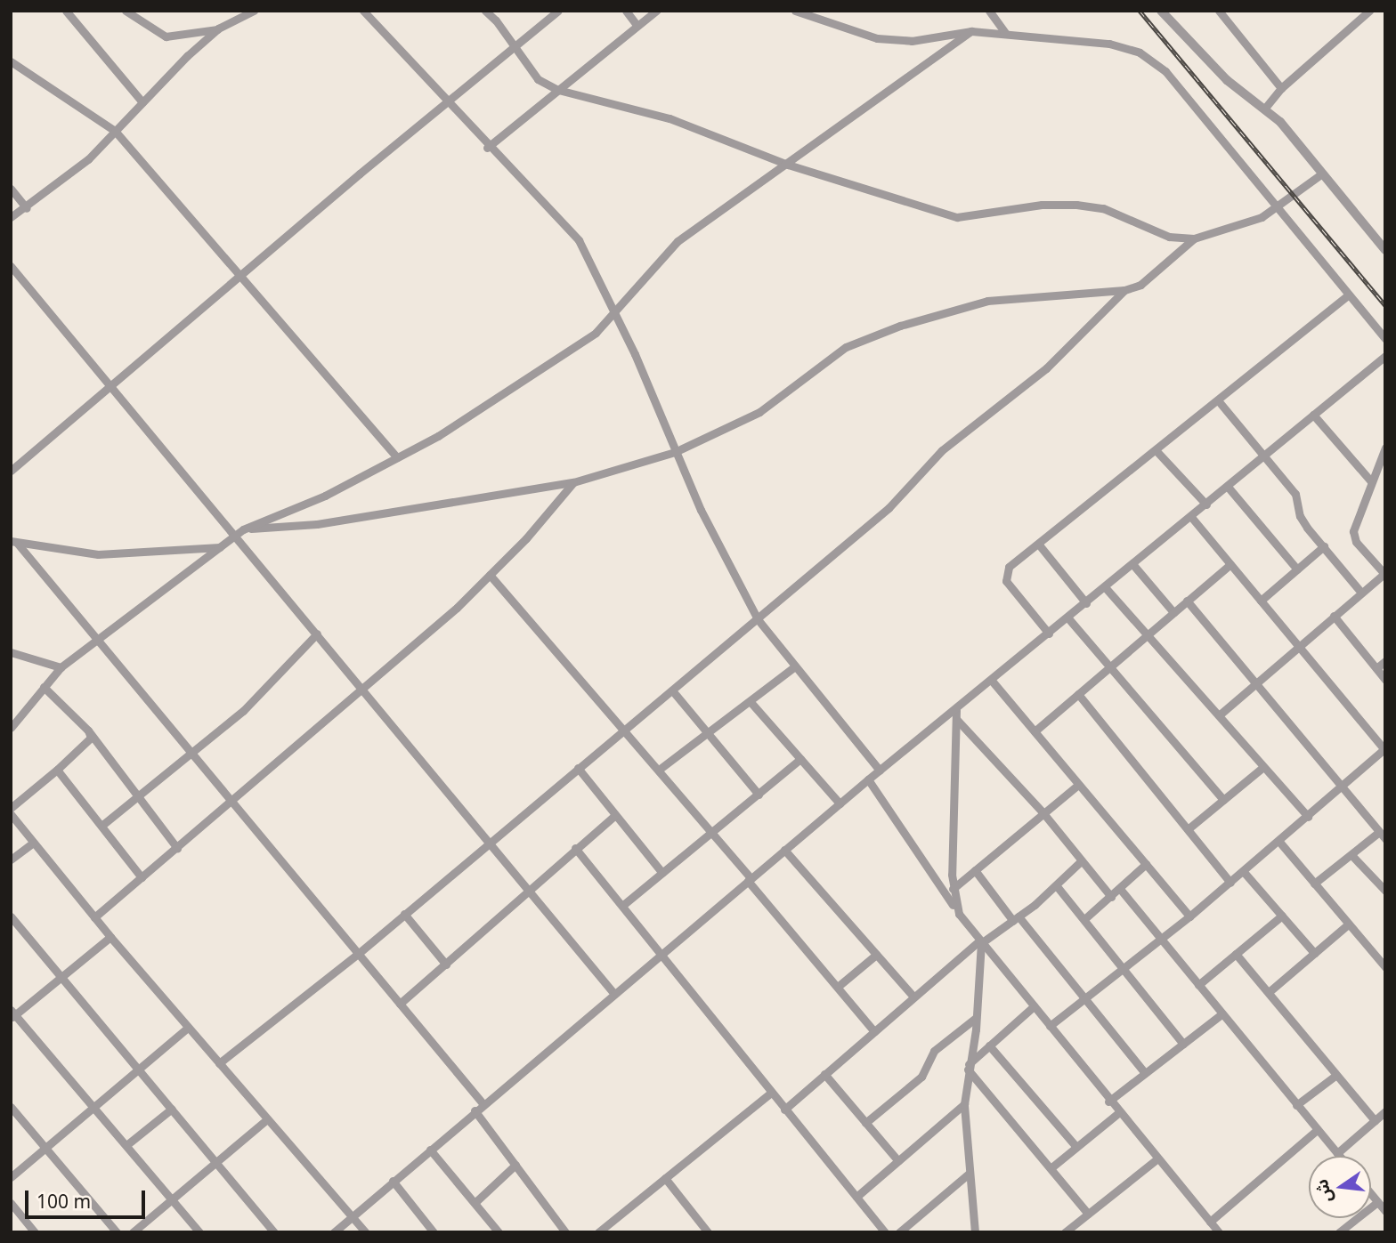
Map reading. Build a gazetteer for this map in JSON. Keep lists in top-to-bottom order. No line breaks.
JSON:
{"scale_bar":"100 m","north":"left"}
